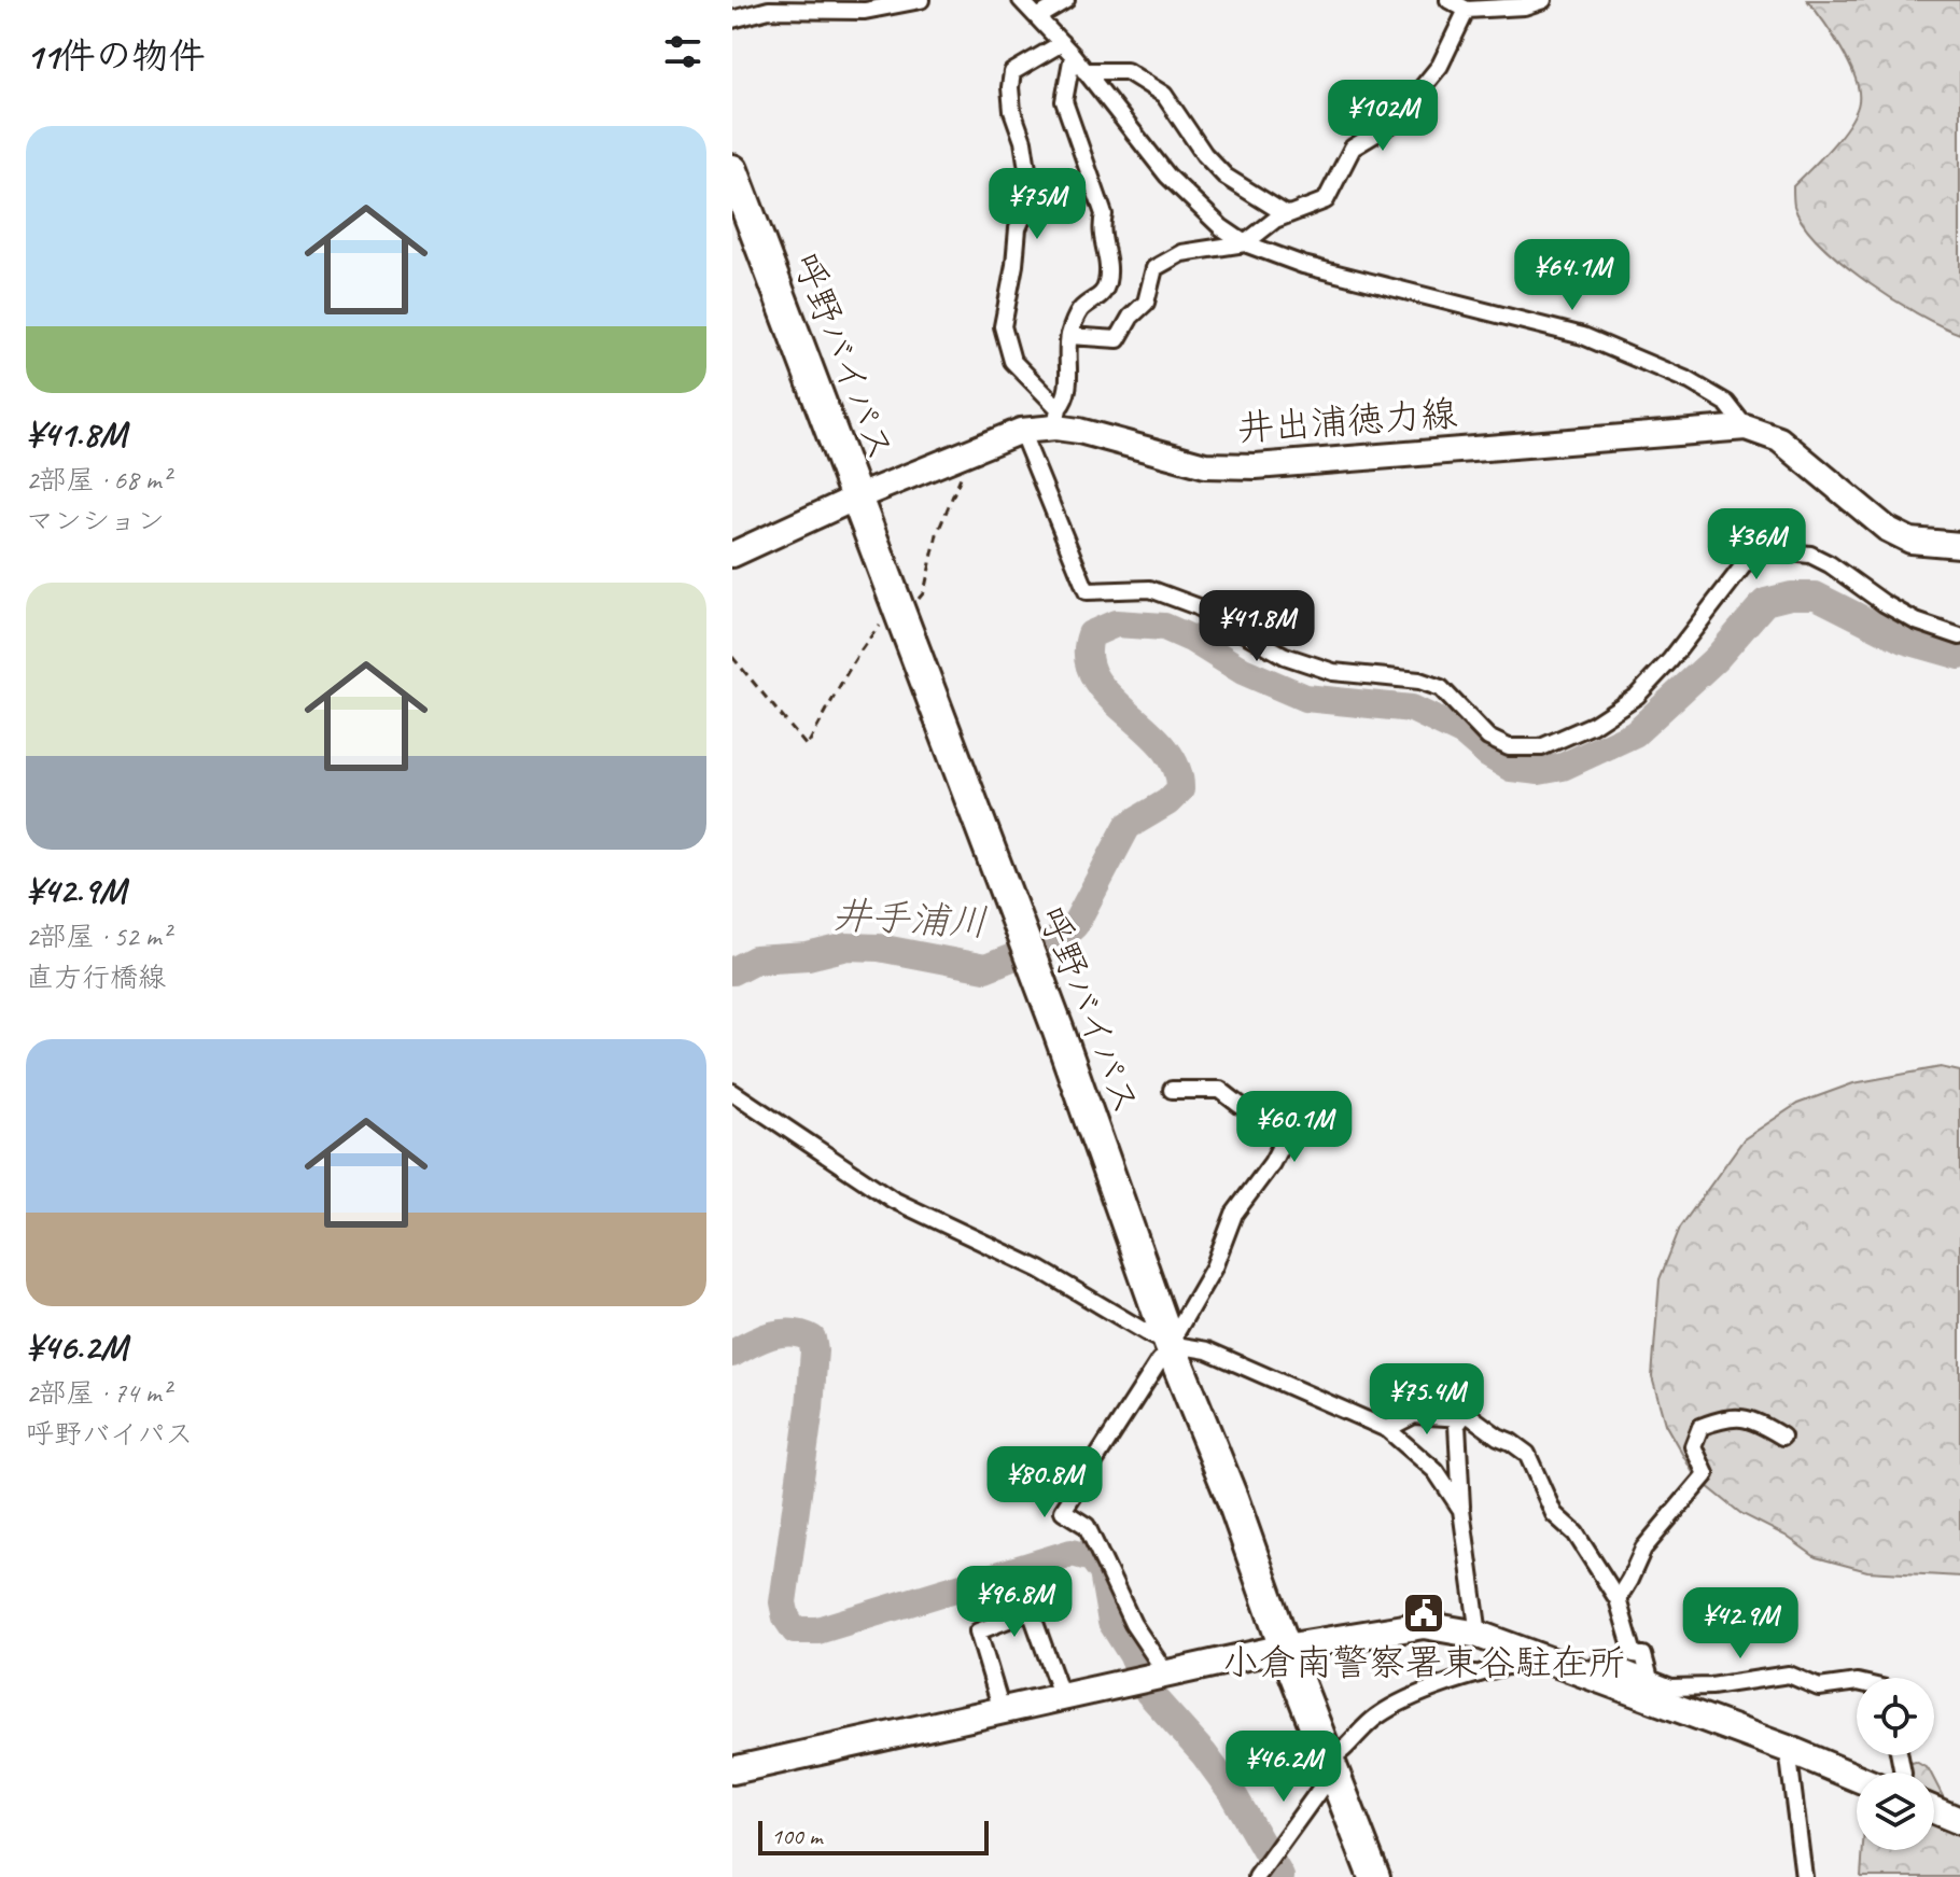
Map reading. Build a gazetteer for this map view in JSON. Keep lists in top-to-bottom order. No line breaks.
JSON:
{"streets":{"highway":["呼野バイパス"],"main road":["井出浦徳力線"]},"crossings":[["呼野バイパス","井出浦徳力線"]],"water":["井手浦川"],"places":{"public building":["小倉南警察署東谷駐在所"]},"scale_bar":"100 m","page":{"heading":"11件の物件","price":["¥102M","¥75M","¥64.1M","¥36M","¥41.8M","¥60.1M","¥75.4M","¥80.8M","¥96.8M","¥42.9M","¥46.2M"],"list":[{"name":"¥41.8M","note":"2部屋 · 68 m² · マンション"},{"name":"¥42.9M","note":"2部屋 · 52 m² · 直方行橋線"},{"name":"¥46.2M","note":"2部屋 · 74 m² · 呼野バイパス"}],"scale":"100 m"}}
